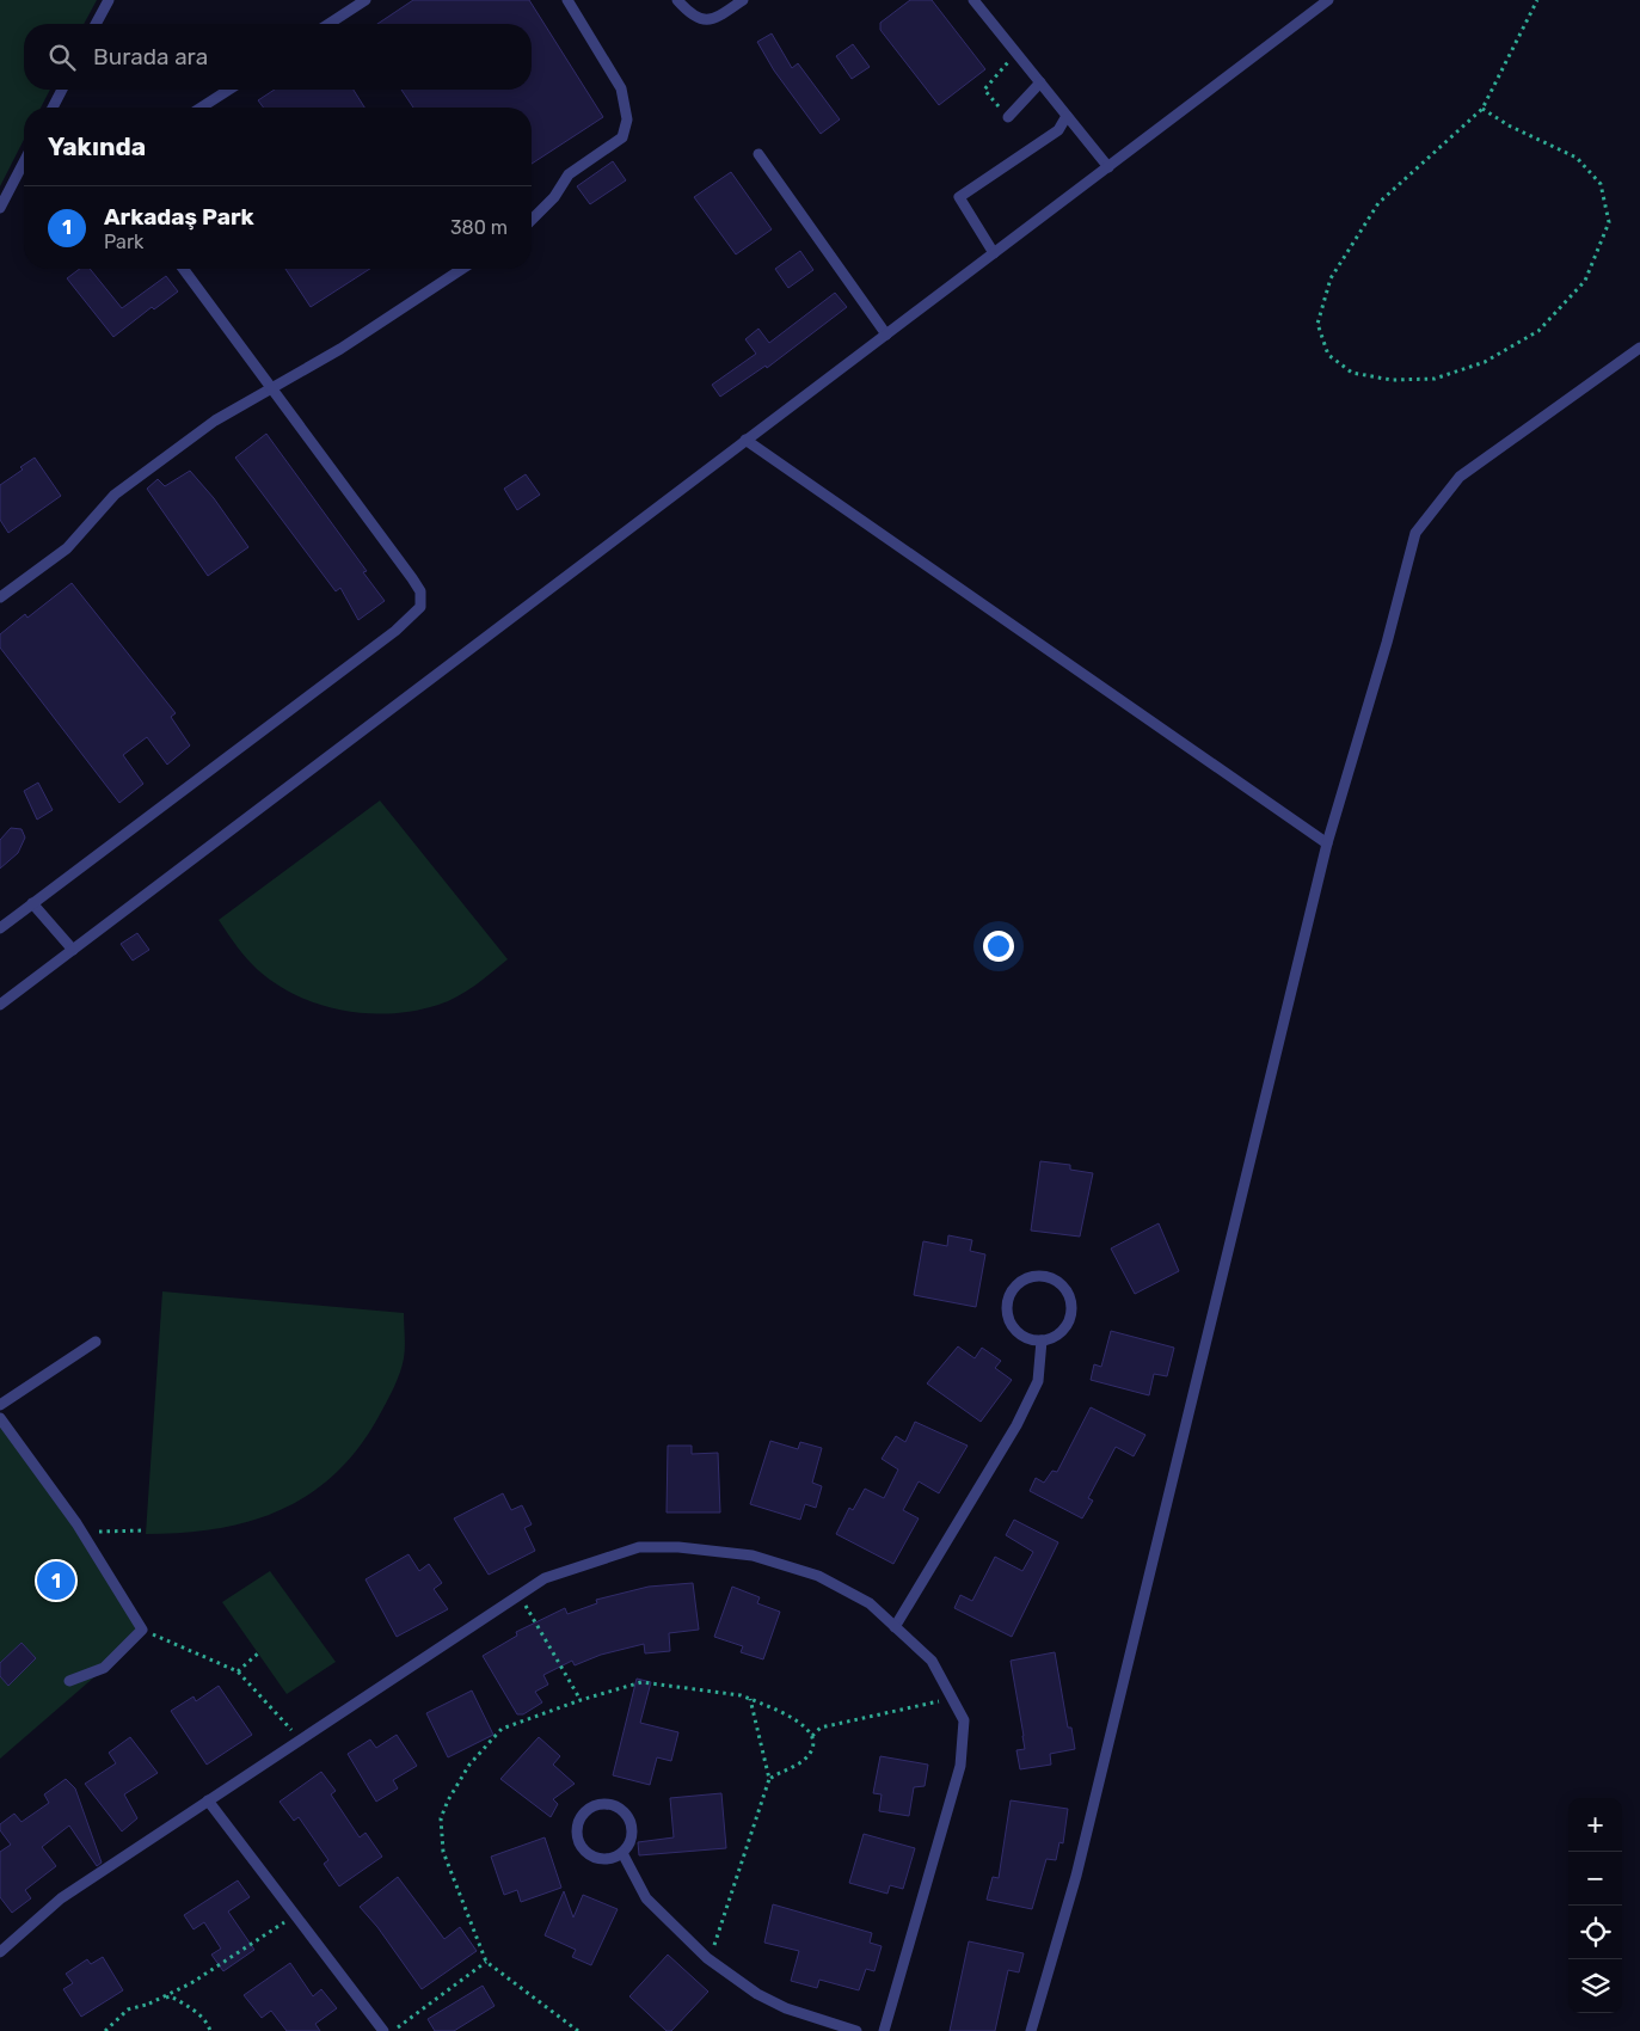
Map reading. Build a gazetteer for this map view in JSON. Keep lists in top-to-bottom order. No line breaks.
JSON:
{"page":{"search":"Burada ara","heading":"Yakında","list":[{"mark":"1","name":"Arkadaş Park","note":"Park","value":"380 m"}],"pins":"1","map_buttons":["+","−"]}}
